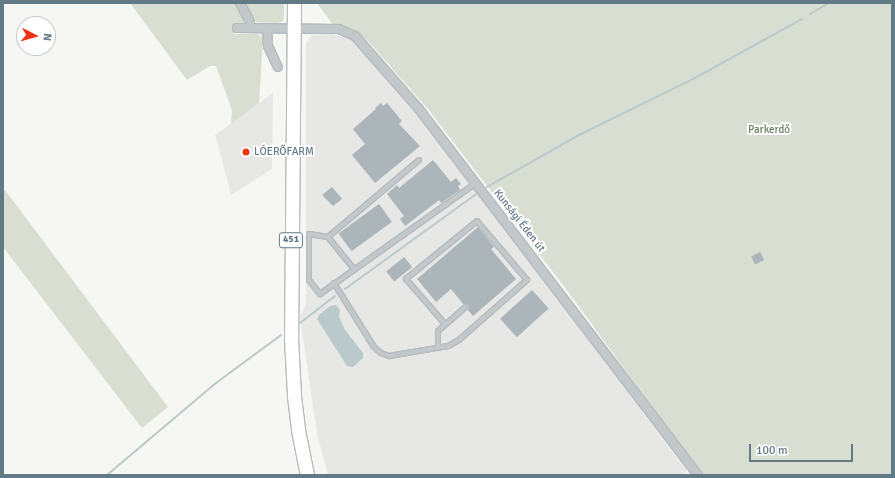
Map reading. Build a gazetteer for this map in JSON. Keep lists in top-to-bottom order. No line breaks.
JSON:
{"streets":{"main road":["451"],"street":["Kunsági Éden út"]},"crossings":[["Kunsági Éden út","451"]],"parks":["Parkerdő"],"places":["LÓERŐFARM"],"scale_bar":"100 m","north":"right"}
